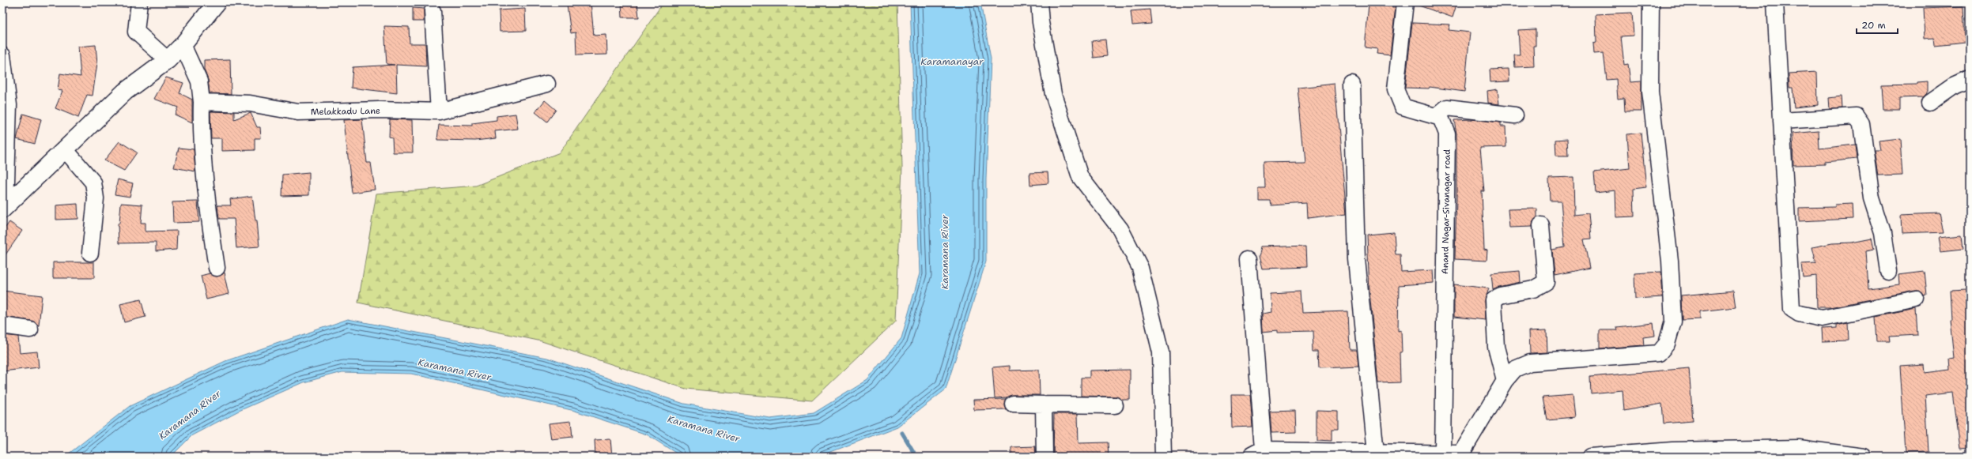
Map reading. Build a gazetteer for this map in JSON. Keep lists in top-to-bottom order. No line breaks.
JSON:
{"streets":{"street":["Melakkadu Lane","Anand Nagar-Sivanagar road"]},"water":["Karamanayar","Karamana River"],"scale_bar":"20 m"}
